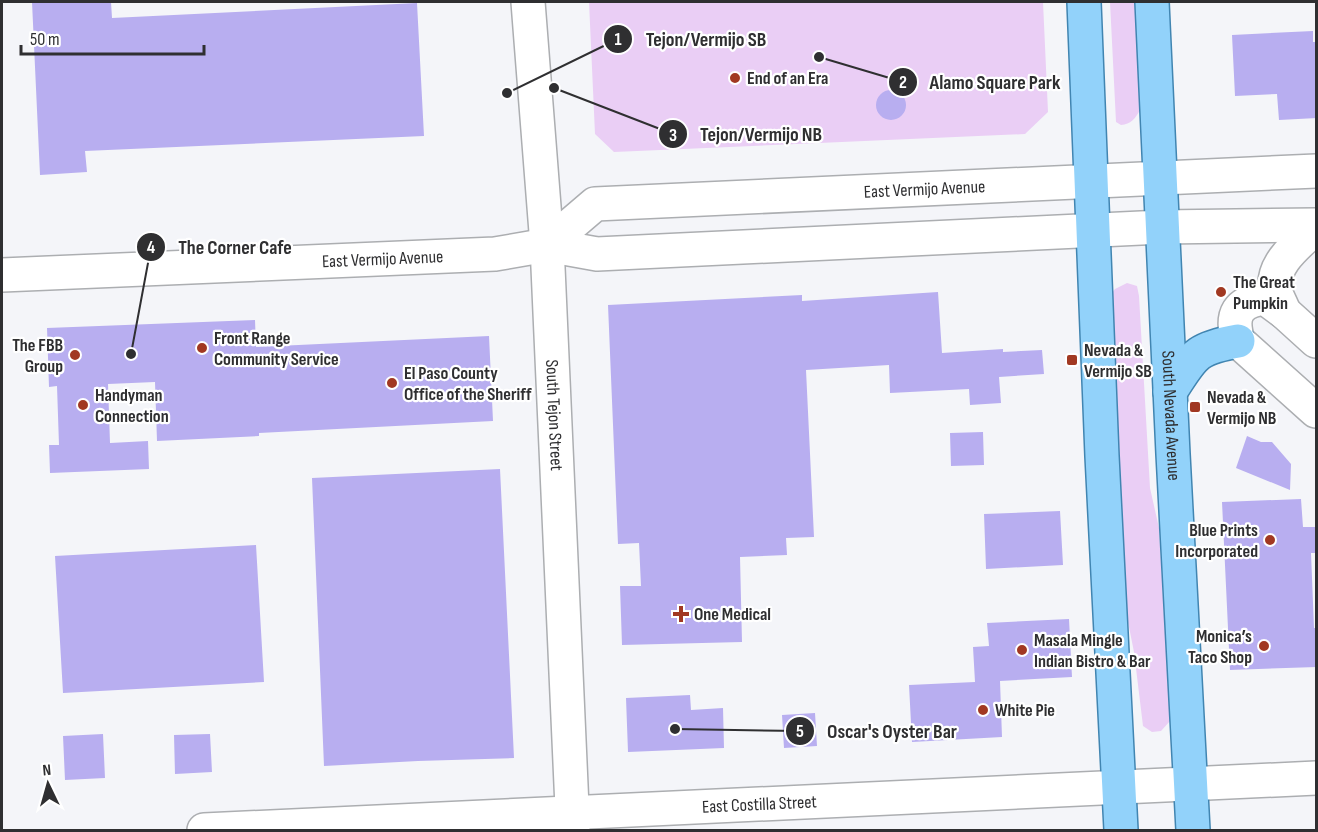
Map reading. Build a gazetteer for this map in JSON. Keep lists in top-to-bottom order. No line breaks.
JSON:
{"streets":{"main road":["South Nevada Avenue"],"street":["East Vermijo Avenue","South Tejon Street","East Costilla Street"]},"crossings":[["East Vermijo Avenue","South Tejon Street"],["East Vermijo Avenue","South Nevada Avenue"],["South Tejon Street","East Costilla Street"],["South Nevada Avenue","East Costilla Street"]],"places":{"other":["Alamo Square Park","End of an Era","Tejon/Vermijo NB","Tejon/Vermijo SB","The Great Pumpkin","Front Range Community Service","The Corner Cafe","The FBB Group","El Paso County Office of the Sheriff","Handyman Connection","Blue Prints Incorporated","Monica’s Taco Shop","Masala Mingle Indian Bistro & Bar","White Pie","Oscar's Oyster Bar"],"transit":["Nevada & Vermijo SB","Nevada & Vermijo NB"],"health":["One Medical"]},"scale_bar":"50 m","north":"top"}
